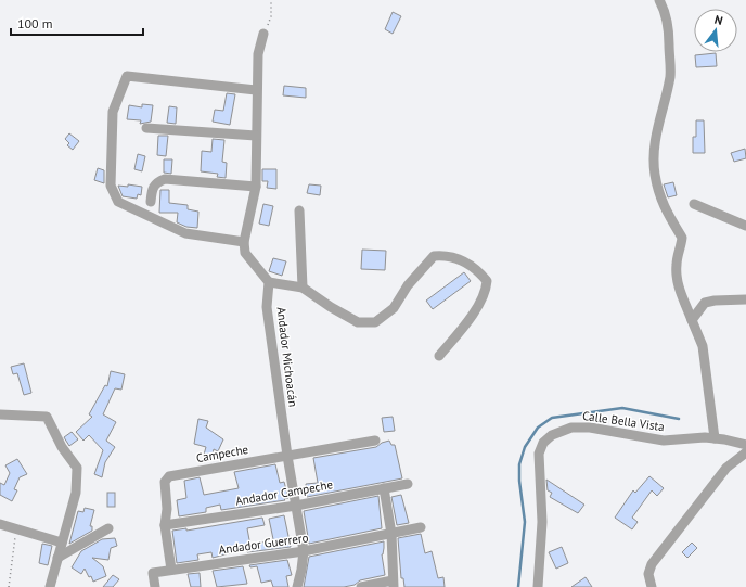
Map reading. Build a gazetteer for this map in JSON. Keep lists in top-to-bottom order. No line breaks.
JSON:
{"streets":{"street":["Andador Michoacán","Calle Bella Vista","Campeche","Andador Campeche","Andador Guerrero"]},"crossings":[["Andador Michoacán","Campeche"],["Andador Michoacán","Andador Campeche"],["Andador Michoacán","Andador Guerrero"],["Campeche","Andador Campeche"],["Campeche","Andador Guerrero"]],"scale_bar":"100 m","north":"top"}
